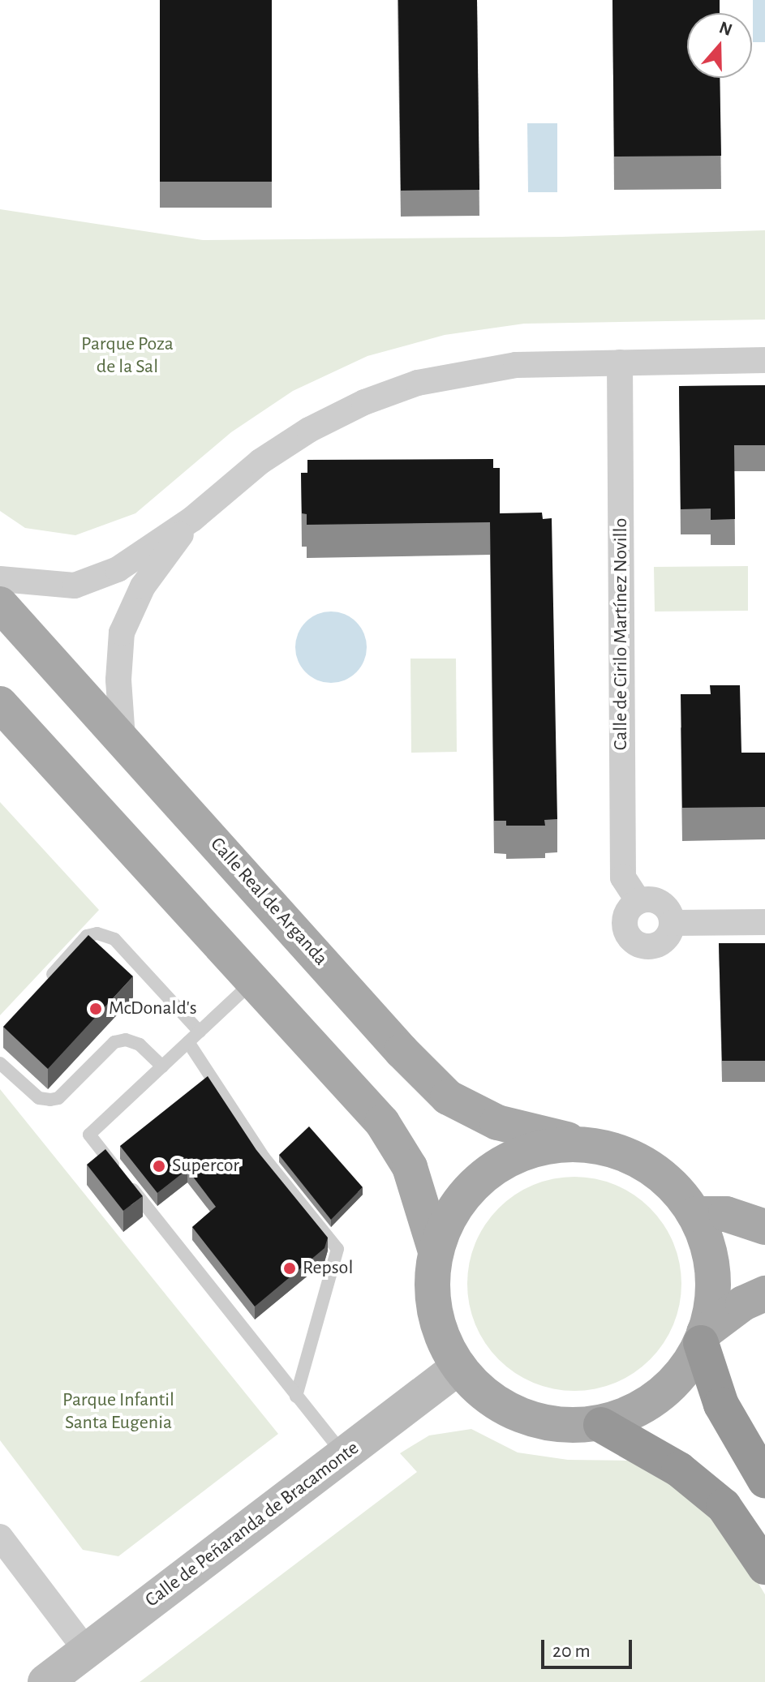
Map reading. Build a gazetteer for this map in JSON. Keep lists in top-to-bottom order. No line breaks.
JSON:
{"streets":{"main road":["Calle Real de Arganda","Calle de Peñaranda de Bracamonte"],"street":["Calle de Cirilo Martínez Novillo"]},"parks":["Parque Poza de la Sal","Parque Infantil Santa Eugenia"],"places":["McDonald's","Supercor","Repsol"],"scale_bar":"20 m","north":"top"}
